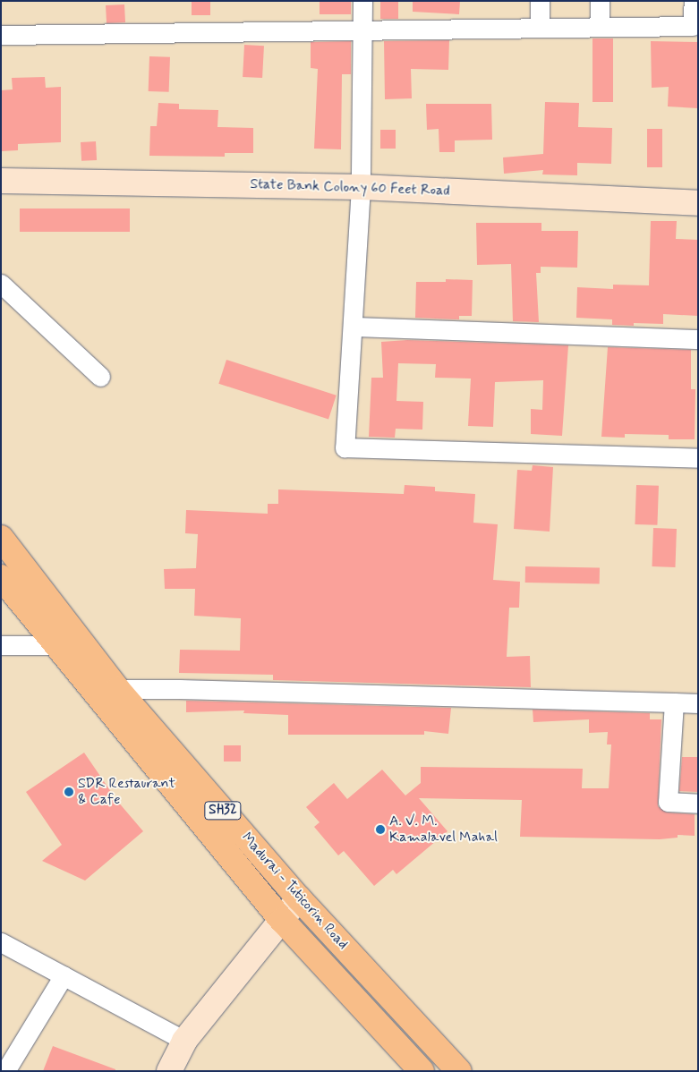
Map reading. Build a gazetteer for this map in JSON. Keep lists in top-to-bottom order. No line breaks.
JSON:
{"streets":{"main road":["SH32","Madurai - Tuticorin Road"],"street":["State Bank Colony 60 Feet Road"]},"places":["SDR Restaurant & Cafe","A. V. M. Kamalavel Mahal"]}
